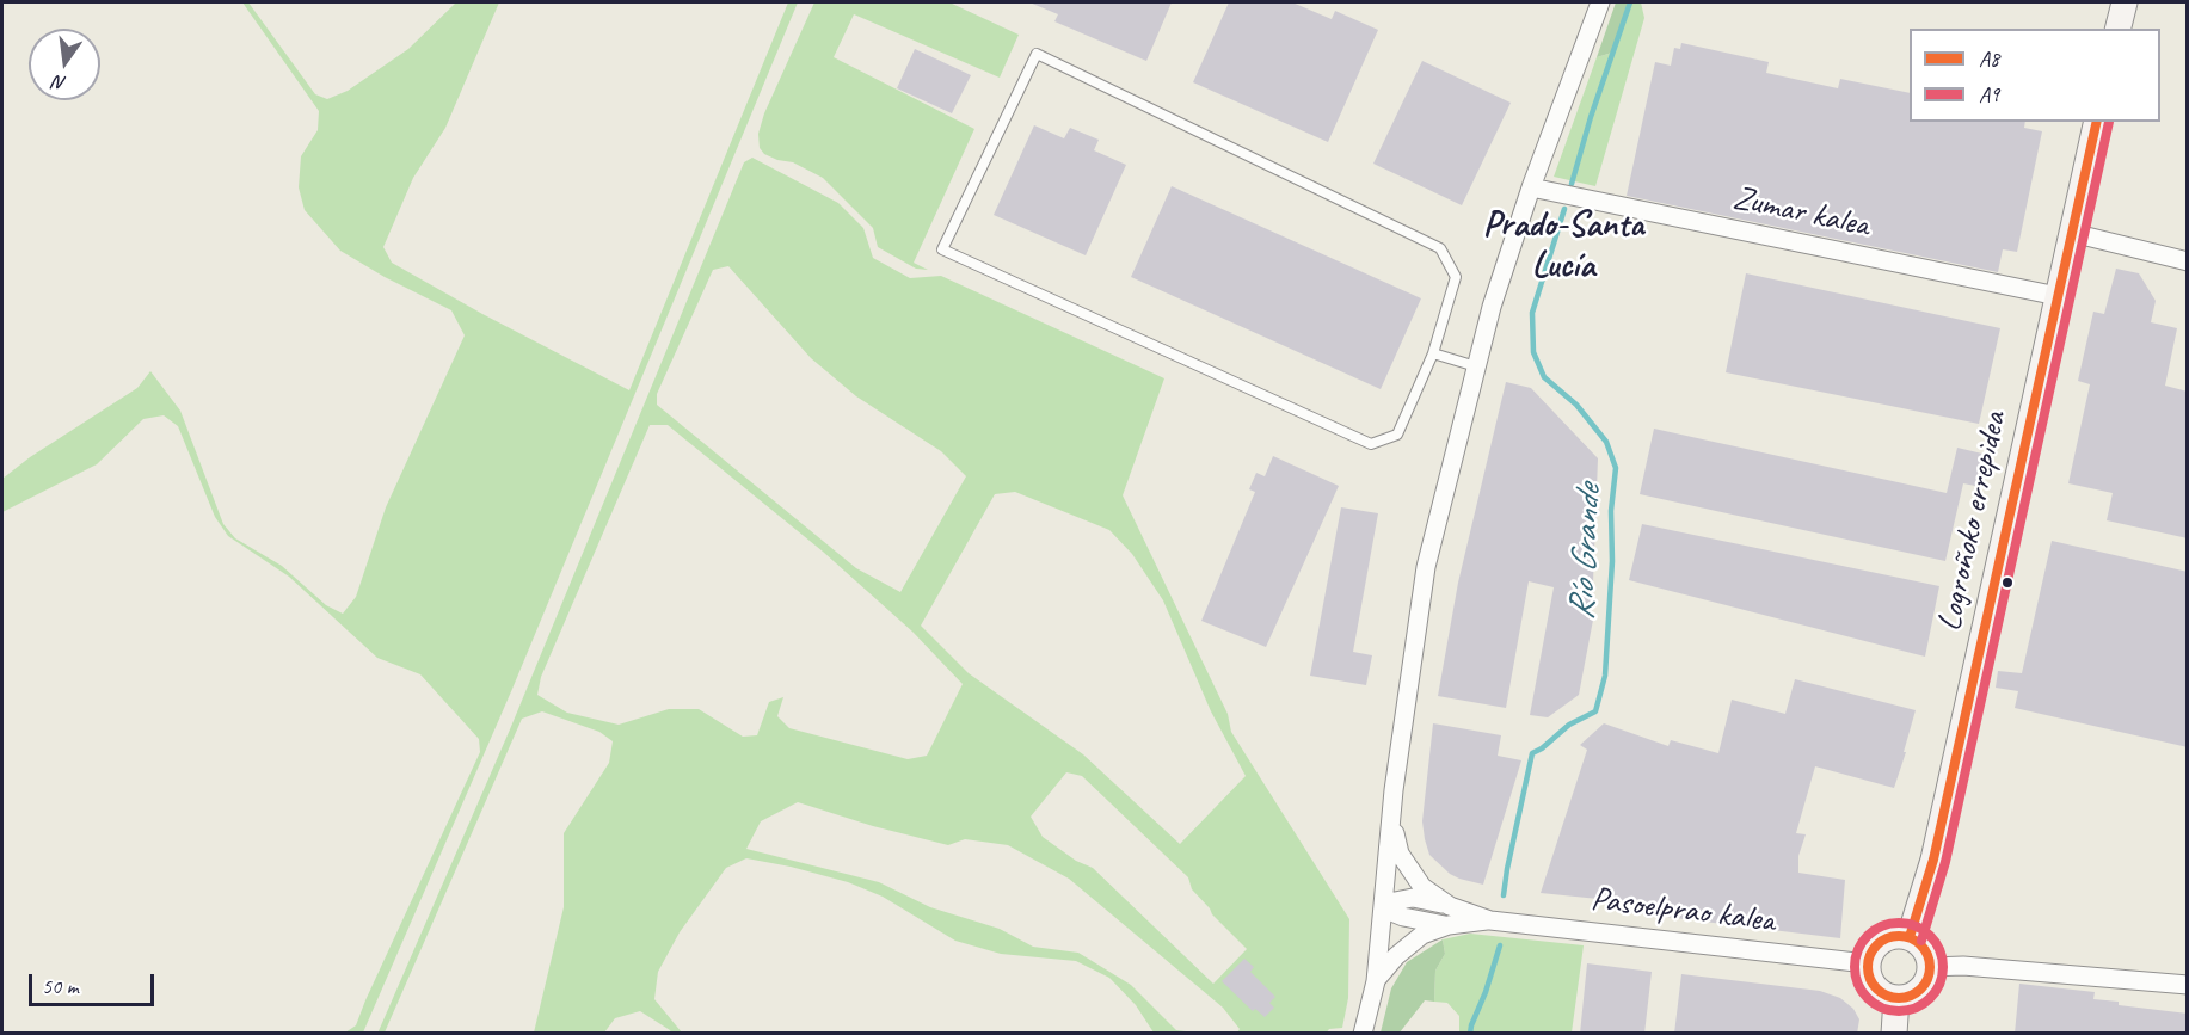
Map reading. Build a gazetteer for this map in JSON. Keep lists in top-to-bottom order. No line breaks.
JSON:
{"streets":{"main road":["Logroñoko errepidea"],"street":["Zumar kalea","Pasoelprao kalea"]},"crossings":[["Zumar kalea","Logroñoko errepidea"],["Logroñoko errepidea","Pasoelprao kalea"]],"districts":["Prado-Santa Lucía"],"water":["Río Grande"],"lines":["transit line A8","transit line A9"],"legend":["A8","A9"],"scale_bar":"50 m","north":"bottom"}
